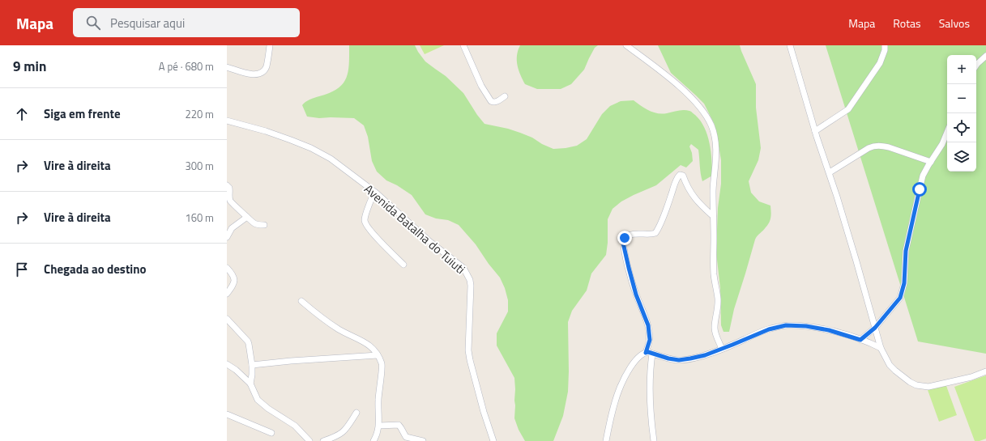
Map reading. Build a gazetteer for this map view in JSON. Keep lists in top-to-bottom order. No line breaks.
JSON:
{"streets":{"street":["Avenida Batalha do Tuiuti"]},"page":{"header":"Mapa","search":"Pesquisar aqui","nav":["Mapa","Rotas","Salvos"],"heading":["9 min","A pé · 680 m"],"map_buttons":["+","−"],"list":[["Siga em frente","220 m"],["Vire à direita","300 m"],["Vire à direita","160 m"],"Chegada ao destino"]}}
